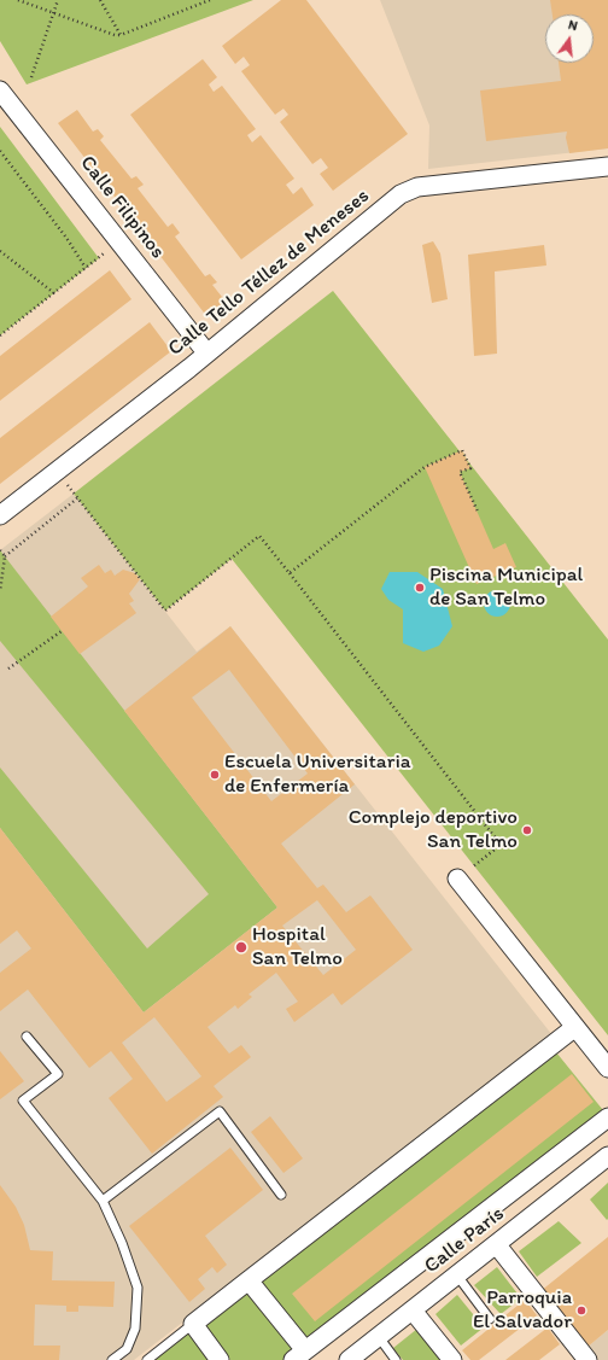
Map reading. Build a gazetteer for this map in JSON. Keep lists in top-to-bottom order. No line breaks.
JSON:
{"streets":{"street":["Calle Filipinos","Calle Tello Téllez de Meneses","Calle París"]},"crossings":[["Calle Filipinos","Calle Tello Téllez de Meneses"]],"places":["Piscina Municipal de San Telmo","Escuela Universitaria de Enfermería","Complejo deportivo San Telmo","Hospital San Telmo","Parroquia El Salvador"],"north":"top"}
